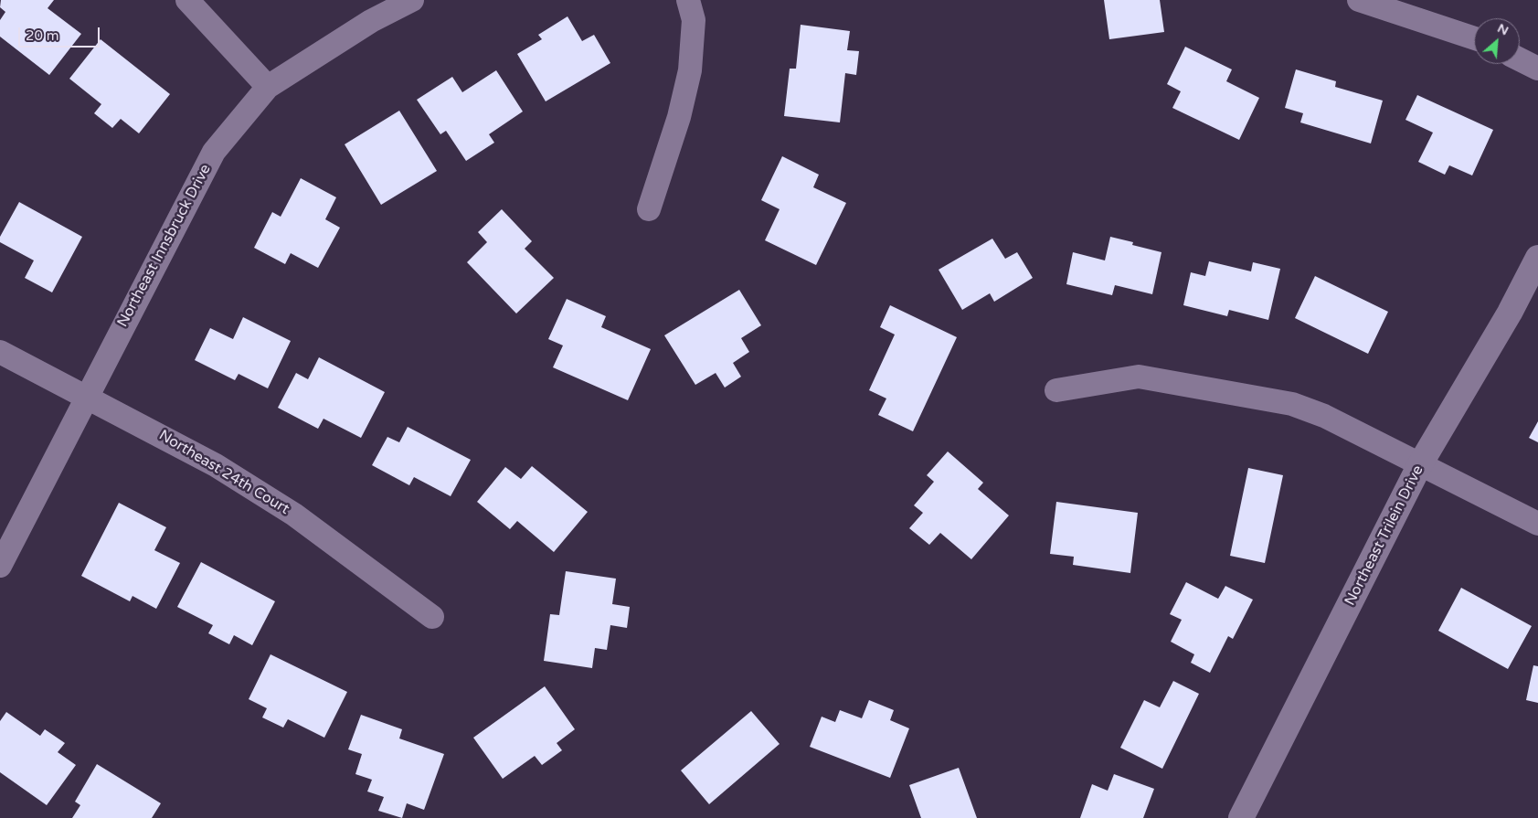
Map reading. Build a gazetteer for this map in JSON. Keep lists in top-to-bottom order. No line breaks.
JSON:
{"streets":{"street":["Northeast Innsbruck Drive","Northeast 24th Court","Northeast Trilein Drive"]},"crossings":[["Northeast Innsbruck Drive","Northeast 24th Court"]],"scale_bar":"20 m","north":"top right"}
